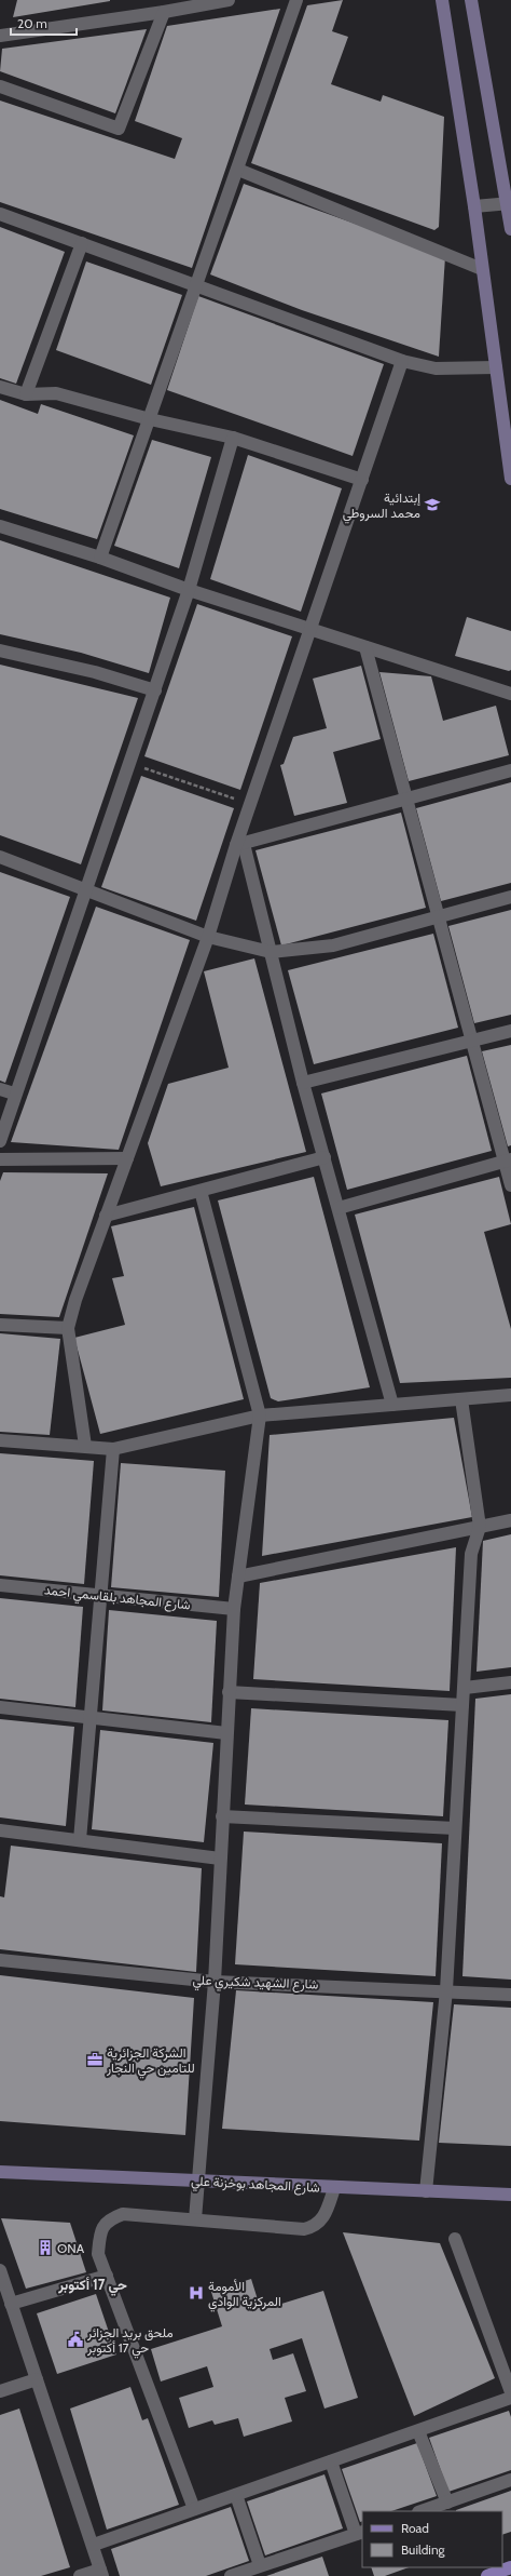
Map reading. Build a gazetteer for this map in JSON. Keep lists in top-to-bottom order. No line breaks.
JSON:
{"streets":{"main road":["شارع المجاهد بوخزنة علي"],"street":["شارع المجاهد بلقاسمي احمد","شارع الشهيد شكيري علي"]},"districts":["حي 17 أكتوبر"],"places":{"school or university":["إبتدائية محمد السروطي"],"office":["الشركة الجزائرية للتامين حي النجار"],"building":["ONA"],"hospital":["الأمومة المركزية الوادي"],"public building":["ملحق بريد الجزائر حي 17 أكتوبر"]},"legend":["Road","Building"],"scale_bar":"20 m"}
